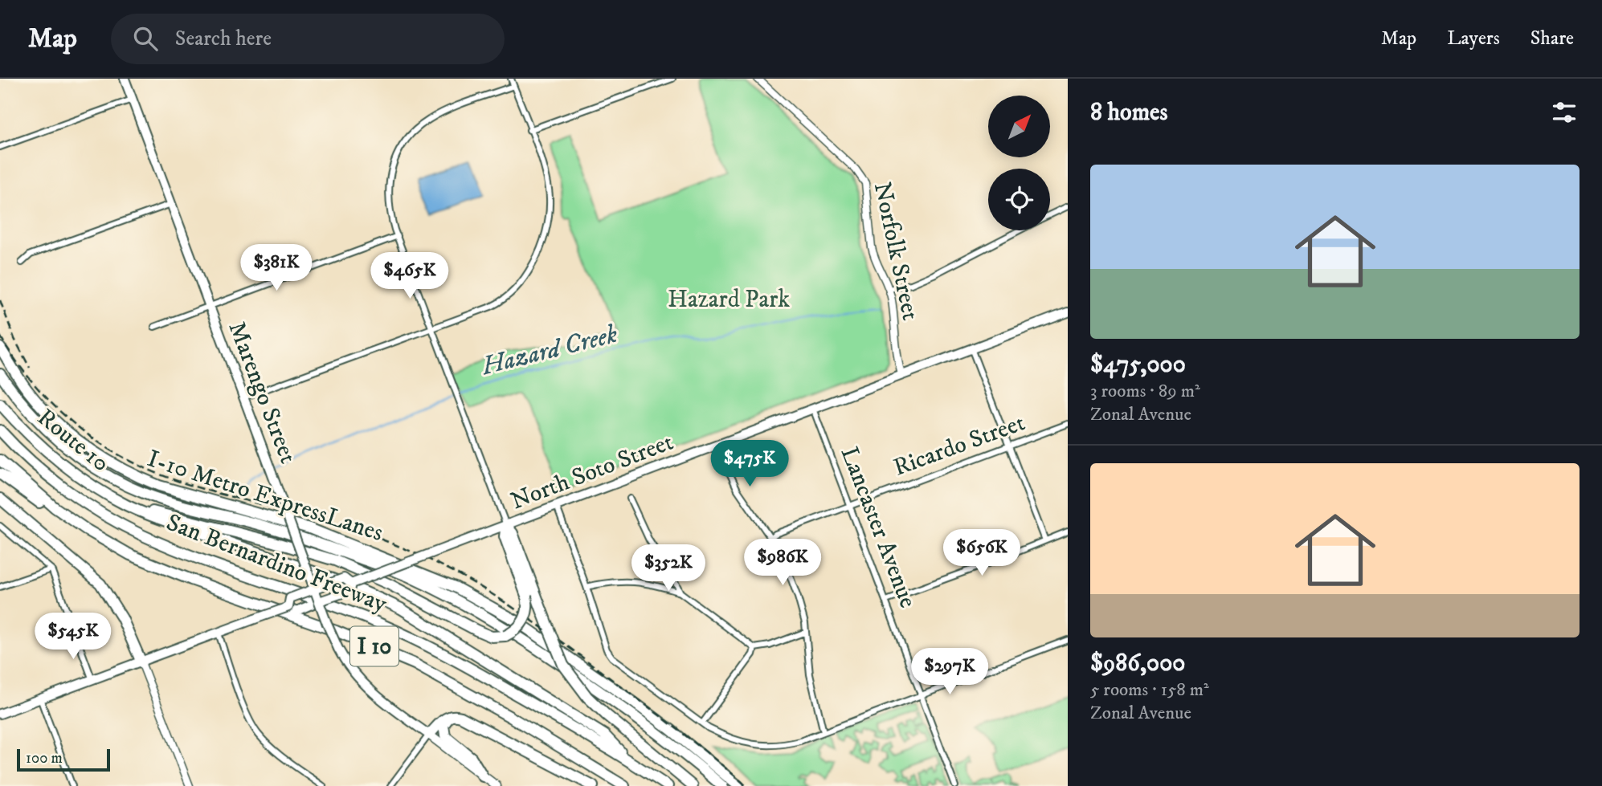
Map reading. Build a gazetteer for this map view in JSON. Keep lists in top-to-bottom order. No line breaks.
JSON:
{"streets":{"highway":["Route 10","I-10 Metro ExpressLanes","San Bernardino Freeway","I 10"],"main road":["Marengo Street","North Soto Street"],"street":["Norfolk Street","Ricardo Street","Lancaster Avenue"]},"crossings":[["Norfolk Street","North Soto Street"],["Marengo Street","North Soto Street"],["Route 10","I 10"],["Ricardo Street","Lancaster Avenue"],["North Soto Street","Lancaster Avenue"],["San Bernardino Freeway","I 10"]],"water":["Hazard Creek"],"parks":["Hazard Park"],"scale_bar":"100 m","north":"top right","page":{"header":"Map","search":"Search here","nav":["Map","Layers","Share"],"heading":"8 homes","list":[{"name":"$475,000","note":"3 rooms · 89 m² · Zonal Avenue"},{"name":"$986,000","note":"5 rooms · 158 m² · Zonal Avenue"}],"price":["$381K","$465K","$475K","$656K","$986K","$352K","$545K","$297K"],"scale":"100 m"}}
